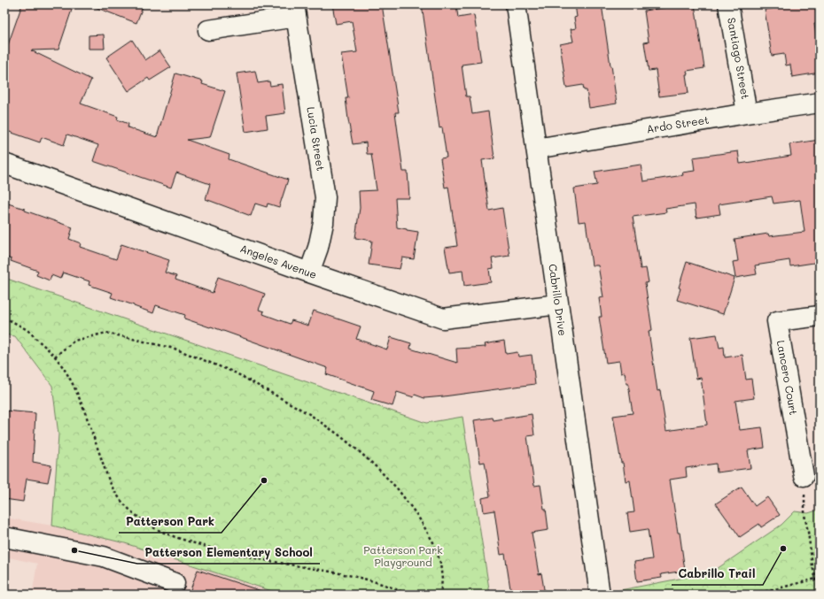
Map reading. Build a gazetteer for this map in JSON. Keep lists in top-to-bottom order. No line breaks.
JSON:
{"streets":{"street":["Santiago Street","Ardo Street","Lucia Street","Angeles Avenue","Cabrillo Drive","Lancero Court"]},"crossings":[["Santiago Street","Ardo Street"],["Ardo Street","Cabrillo Drive"],["Lucia Street","Angeles Avenue"],["Angeles Avenue","Cabrillo Drive"]],"parks":["Patterson Park Playground"],"places":["Patterson Park","Cabrillo Trail","Patterson Elementary School"]}
